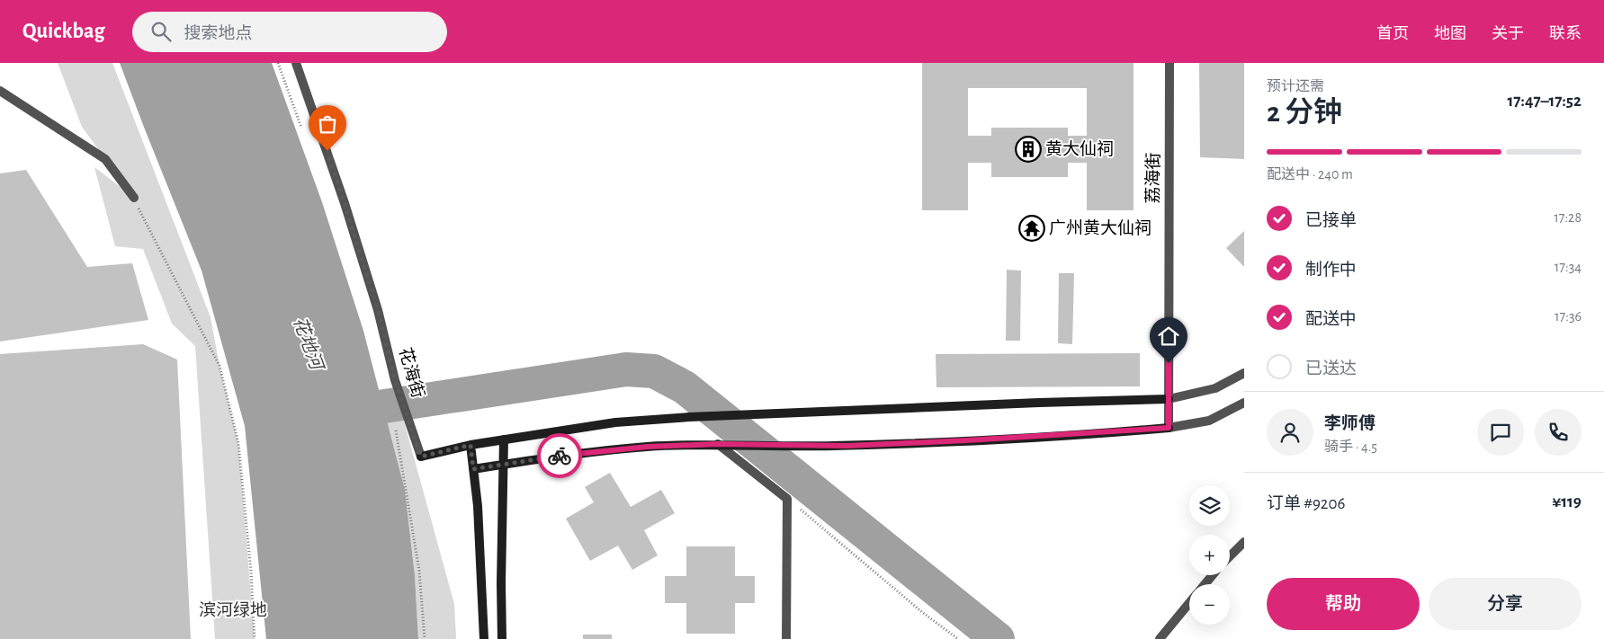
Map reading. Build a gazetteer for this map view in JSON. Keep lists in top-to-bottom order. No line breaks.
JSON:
{"streets":{"street":["荔海街","花海街"]},"crossings":[["荔海街","花海街"]],"water":["花地河"],"parks":["滨河绿地"],"places":{"building":["黄大仙祠"],"temple":["广州黄大仙祠"]},"page":{"header":"Quickbag","search":"搜索地点","nav":["首页","地图","关于","联系"],"heading":["2 分钟","预计还需","17:47–17:52"],"panel":["李师傅","骑手 · 4.5","订单 #9206","¥119"],"bar":"配送中 · 240 m","list":[["已接单","17:28"],["制作中","17:34"],["配送中","17:36"],"已送达"],"map_buttons":["+","−"],"buttons":["帮助","分享"]}}
